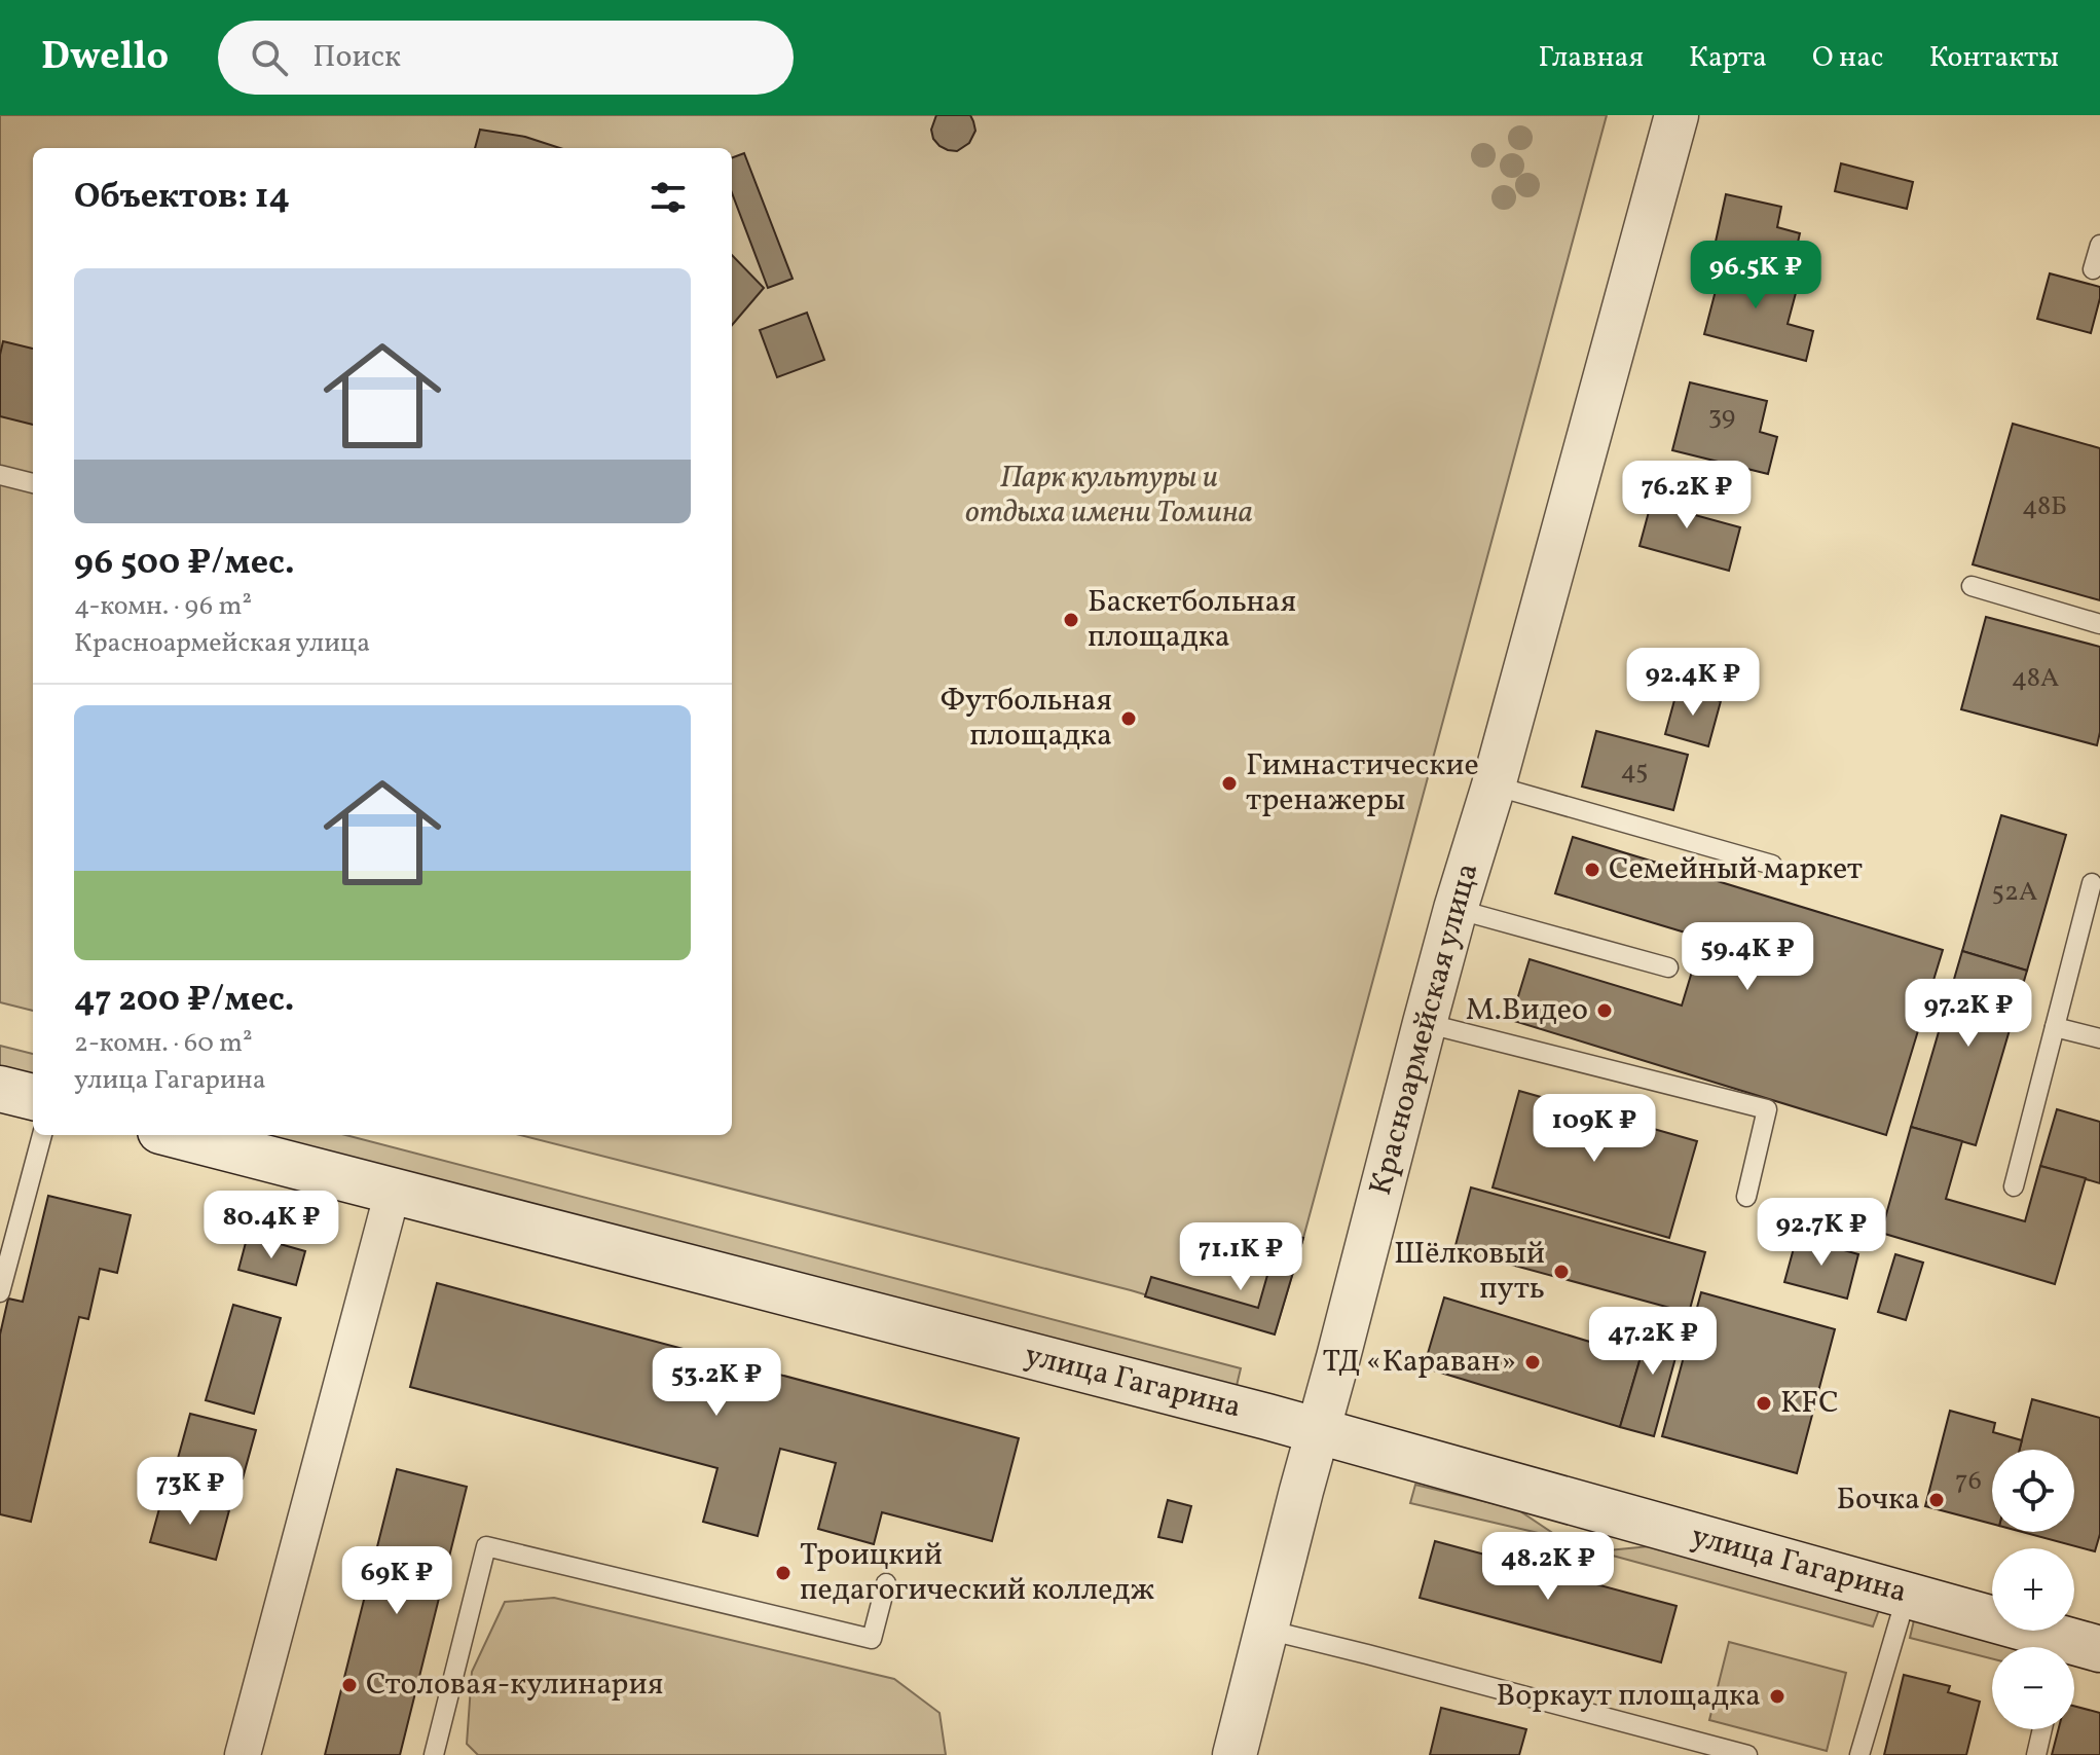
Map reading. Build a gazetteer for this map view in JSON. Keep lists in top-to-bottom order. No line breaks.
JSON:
{"streets":{"main road":["улица Гагарина"],"street":["Красноармейская улица"]},"crossings":[["Красноармейская улица","улица Гагарина"]],"parks":["Парк культуры и отдыха имени Томина"],"places":["Баскетбольная площадка","Футбольная площадка","Гимнастические тренажеры","Семейный маркет","М.Видео","Шёлковый путь","ТД «Караван»","KFC","Бочка","Троицкий педагогический колледж","Столовая-кулинария","Воркаут площадка"],"house_numbers":["39","48Б","48А","45","52А","76"],"page":{"header":"Dwello","search":"Поиск","nav":["Главная","Карта","О нас","Контакты"],"heading":"Объектов: 14","price":["96.5K ₽","76.2K ₽","92.4K ₽","59.4K ₽","97.2K ₽","109K ₽","80.4K ₽","92.7K ₽","71.1K ₽","47.2K ₽","53.2K ₽","73K ₽","48.2K ₽","69K ₽"],"list":[{"name":"96 500 ₽/мес.","note":"4-комн. · 96 m² · Красноармейская улица"},{"name":"47 200 ₽/мес.","note":"2-комн. · 60 m² · улица Гагарина"}],"map_buttons":["+","−"]}}
